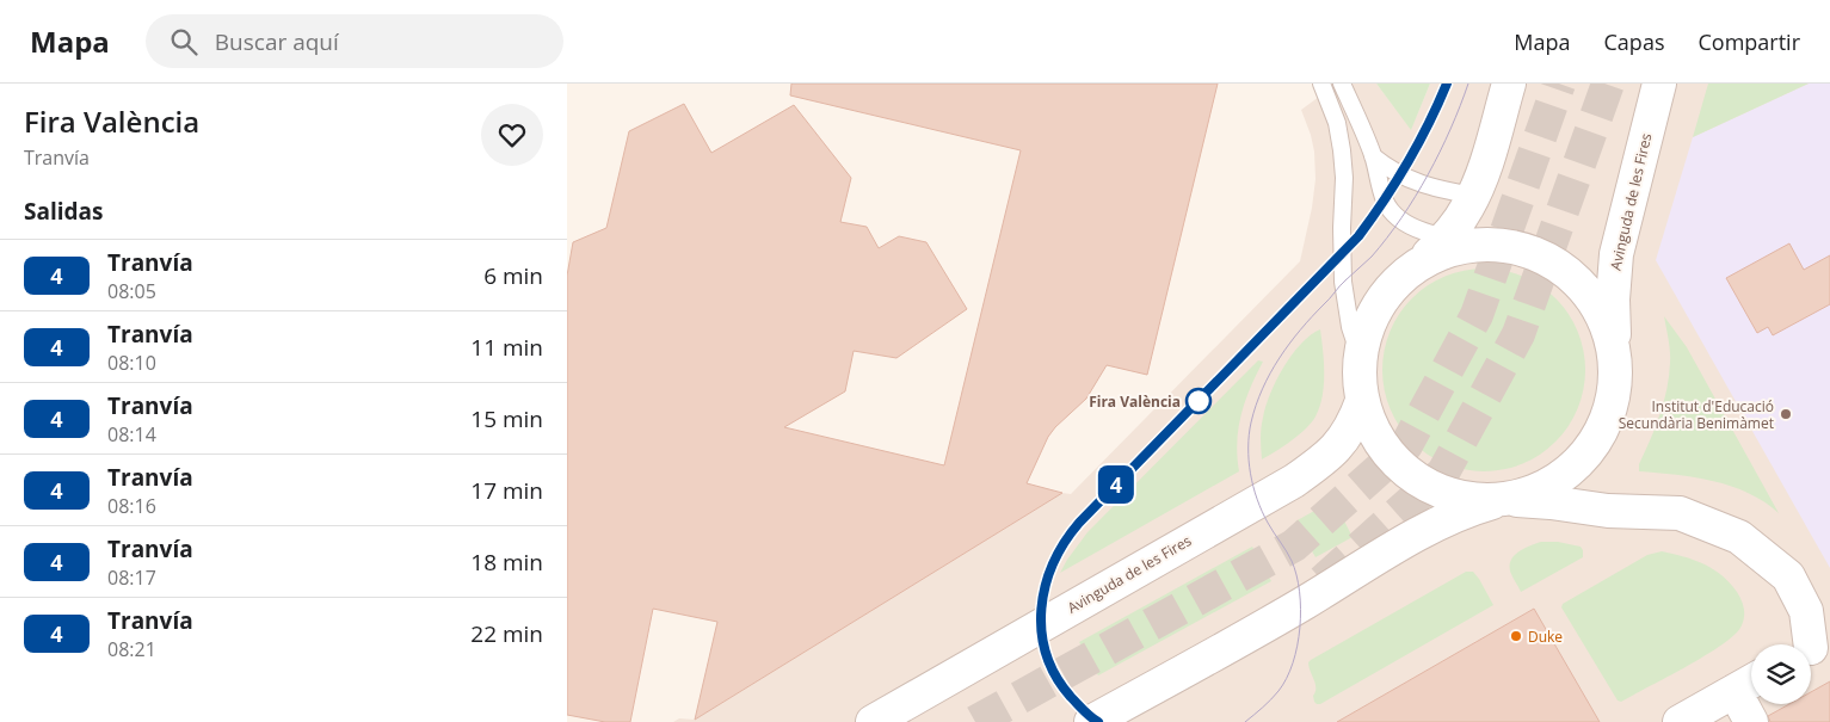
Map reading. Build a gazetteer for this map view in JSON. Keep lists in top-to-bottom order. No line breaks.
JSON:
{"streets":{"street":["Avinguda de les Fires"]},"places":["Fira València","Institut d'Educació Secundària Benimàmet","Duke"],"lines":["tram line 4"],"page":{"header":"Mapa","search":"Buscar aquí","nav":["Mapa","Capas","Compartir"],"heading":[["Fira València","Tranvía"],"Salidas"],"on_map":"4","list":[{"mark":"4","name":"Tranvía","note":"08:05","value":"6 min"},{"mark":"4","name":"Tranvía","note":"08:10","value":"11 min"},{"mark":"4","name":"Tranvía","note":"08:14","value":"15 min"},{"mark":"4","name":"Tranvía","note":"08:16","value":"17 min"},{"mark":"4","name":"Tranvía","note":"08:17","value":"18 min"},{"mark":"4","name":"Tranvía","note":"08:21","value":"22 min"}]}}
